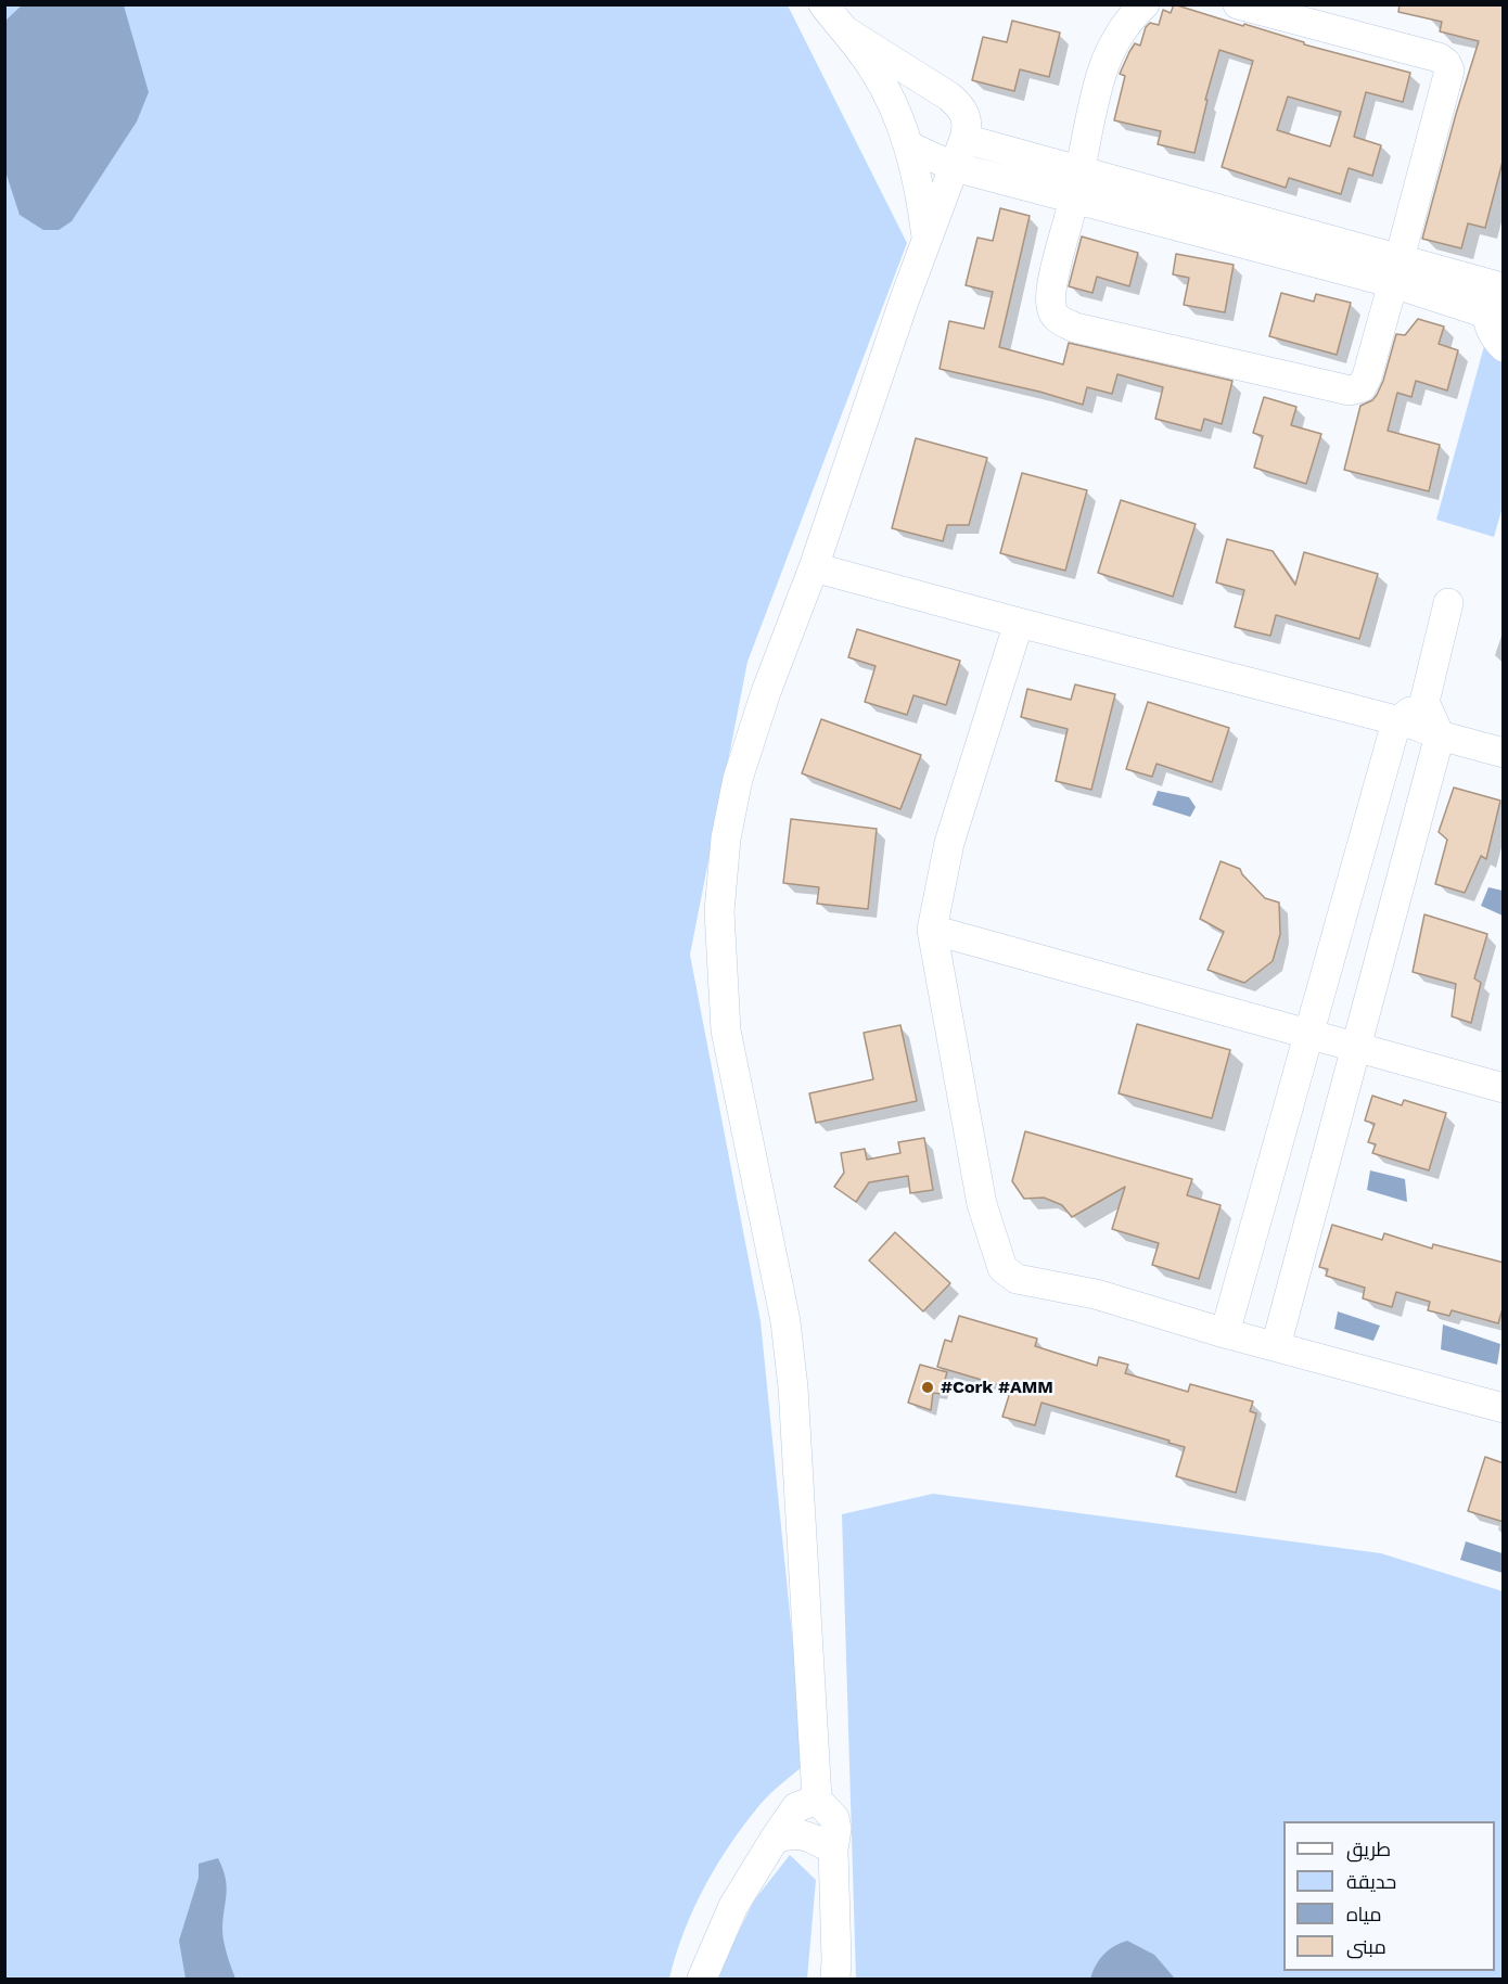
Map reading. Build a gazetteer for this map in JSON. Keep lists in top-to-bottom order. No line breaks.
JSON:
{"places":["#Cork #AMM"],"legend":["طريق","حديقة","مياه","مبنى"]}
